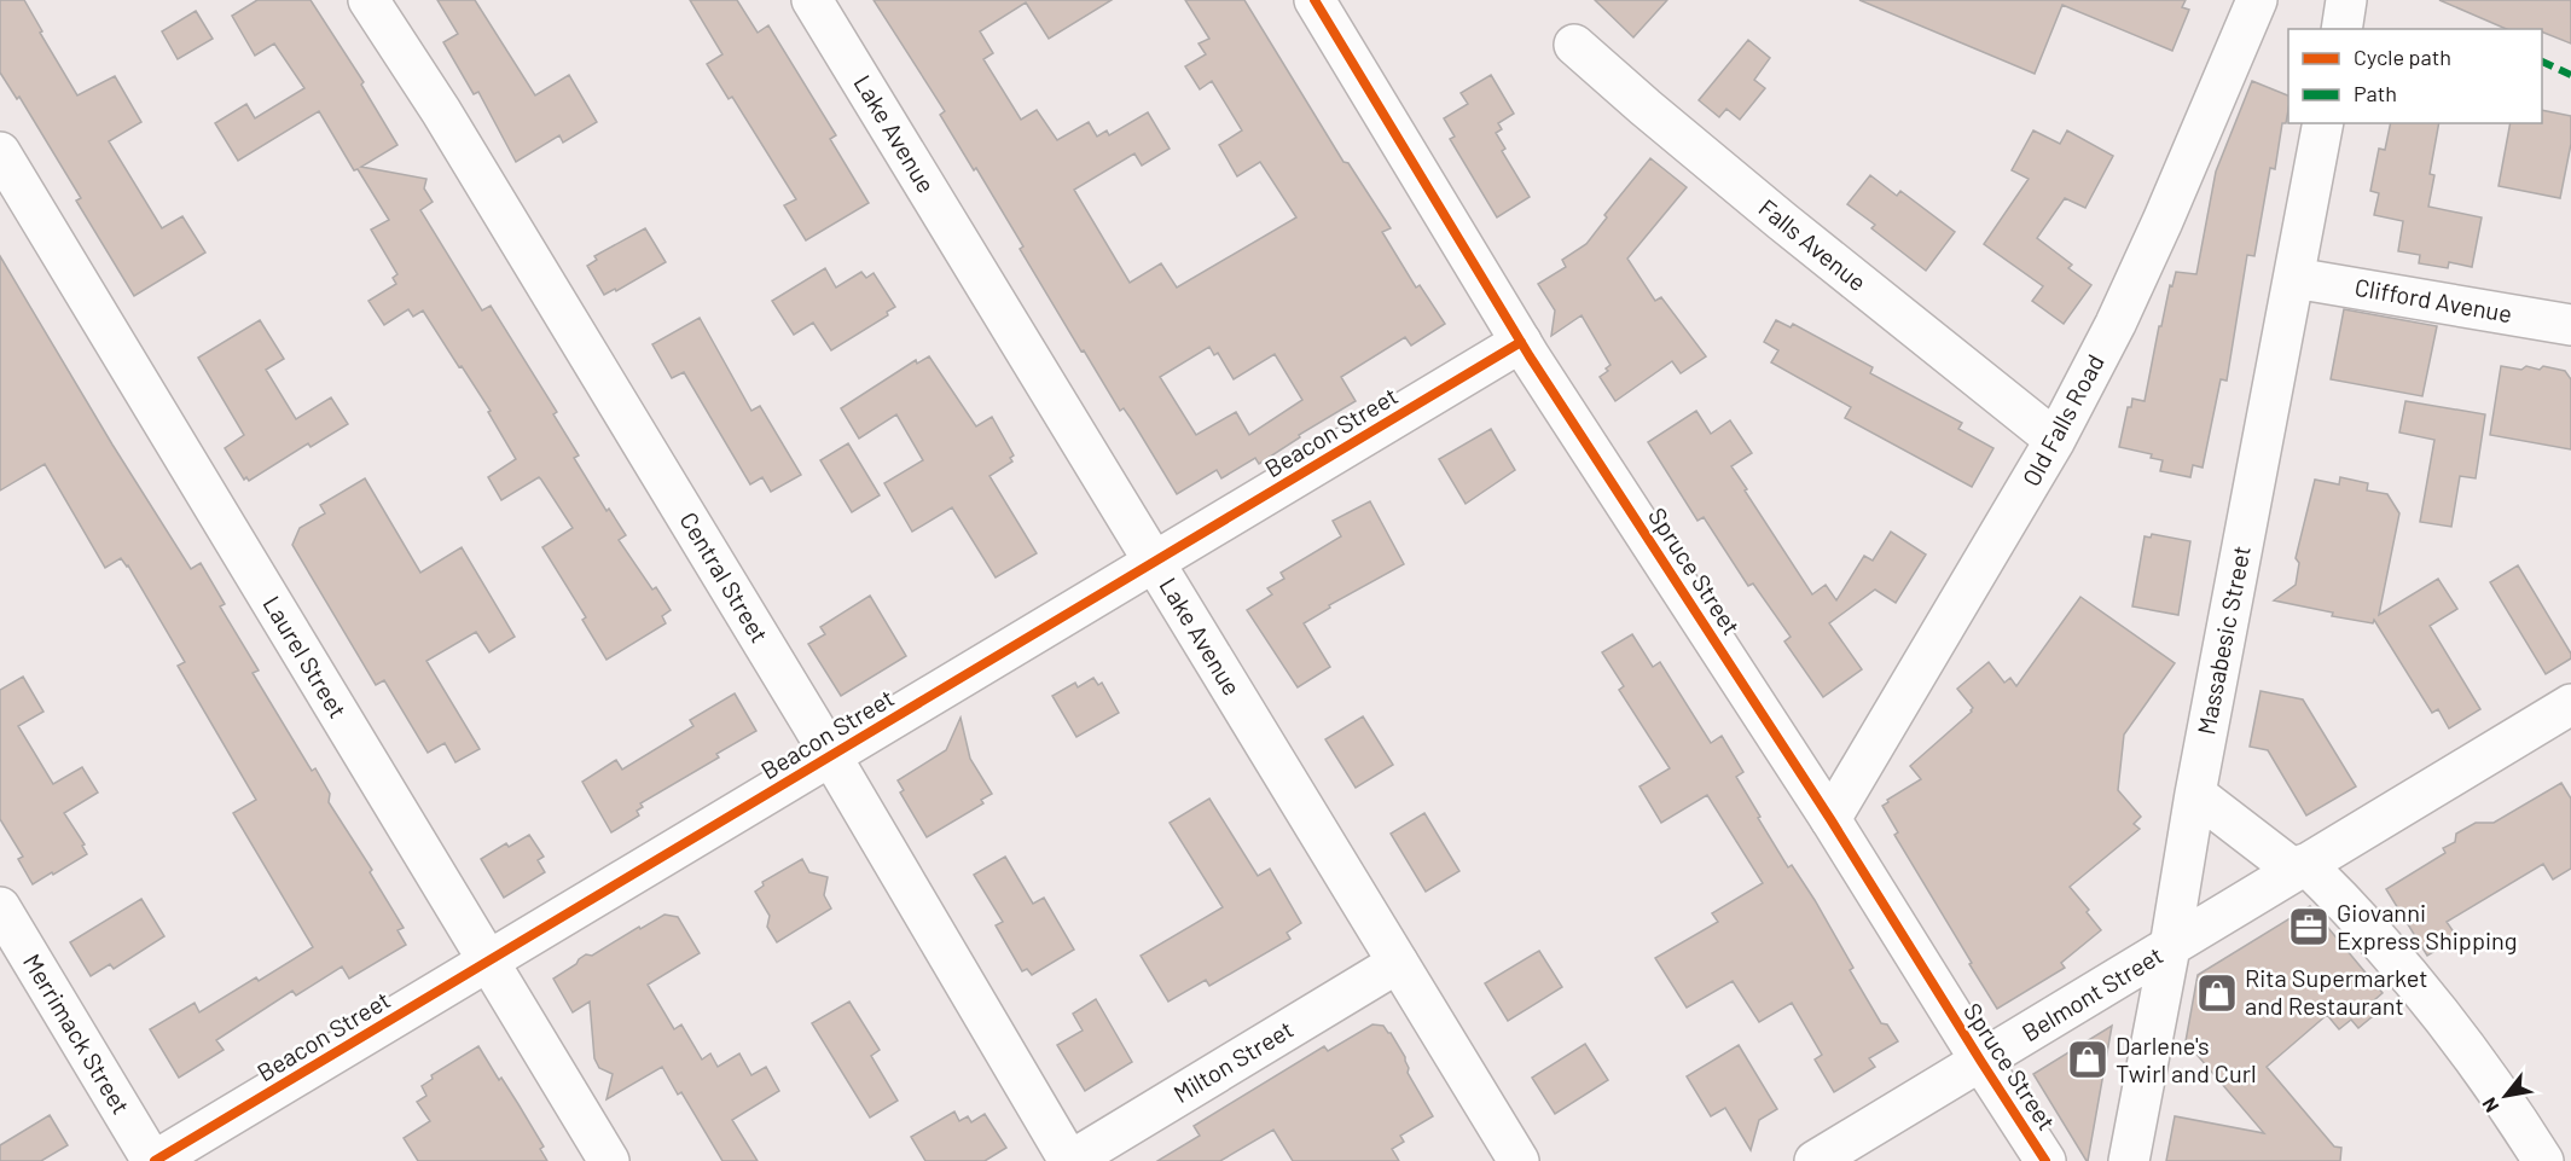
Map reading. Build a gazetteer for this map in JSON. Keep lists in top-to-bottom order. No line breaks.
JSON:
{"streets":{"street":["Lake Avenue","Falls Avenue","Clifford Avenue","Old Falls Road","Beacon Street","Spruce Street","Central Street","Massabesic Street","Laurel Street","Belmont Street","Merrimack Street","Milton Street"]},"crossings":[["Lake Avenue","Beacon Street"],["Lake Avenue","Milton Street"],["Falls Avenue","Old Falls Road"],["Clifford Avenue","Massabesic Street"],["Old Falls Road","Spruce Street"],["Beacon Street","Spruce Street"],["Beacon Street","Central Street"],["Beacon Street","Laurel Street"],["Beacon Street","Merrimack Street"],["Spruce Street","Belmont Street"],["Central Street","Milton Street"],["Massabesic Street","Belmont Street"]],"places":{"office":["Giovanni Express Shipping"],"shop":["Rita Supermarket and Restaurant","Darlene's Twirl and Curl"]},"legend":["Cycle path","Path"],"north":"bottom left"}
